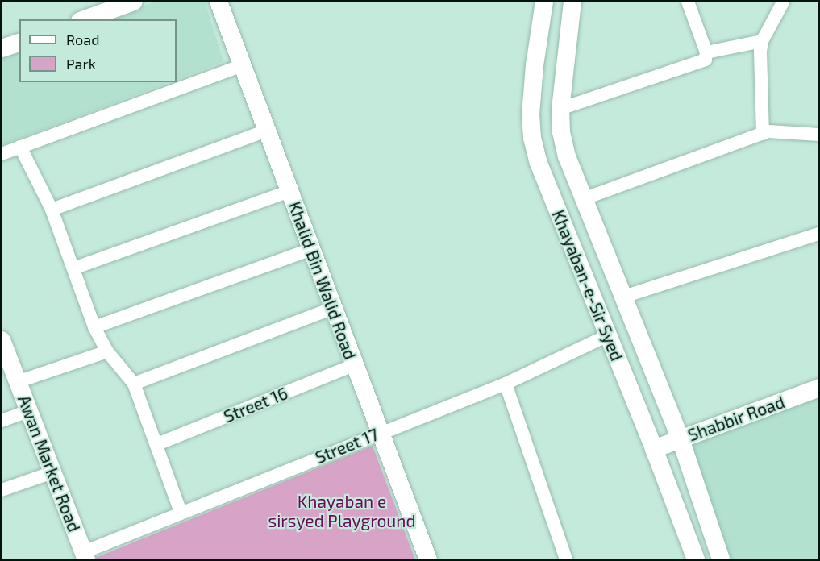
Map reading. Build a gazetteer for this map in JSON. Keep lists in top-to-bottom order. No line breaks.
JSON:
{"streets":{"main road":["Khalid Bin Walid Road","Khayaban-e-Sir Syed","Shabbir Road","Awan Market Road"],"street":["Street 16","Street 17"]},"crossings":[["Khalid Bin Walid Road","Street 16"],["Khalid Bin Walid Road","Street 17"],["Khayaban-e-Sir Syed","Shabbir Road"],["Khayaban-e-Sir Syed","Street 17"],["Street 17","Awan Market Road"]],"parks":["Khayaban e sirsyed Playground"],"legend":["Road","Park"]}
